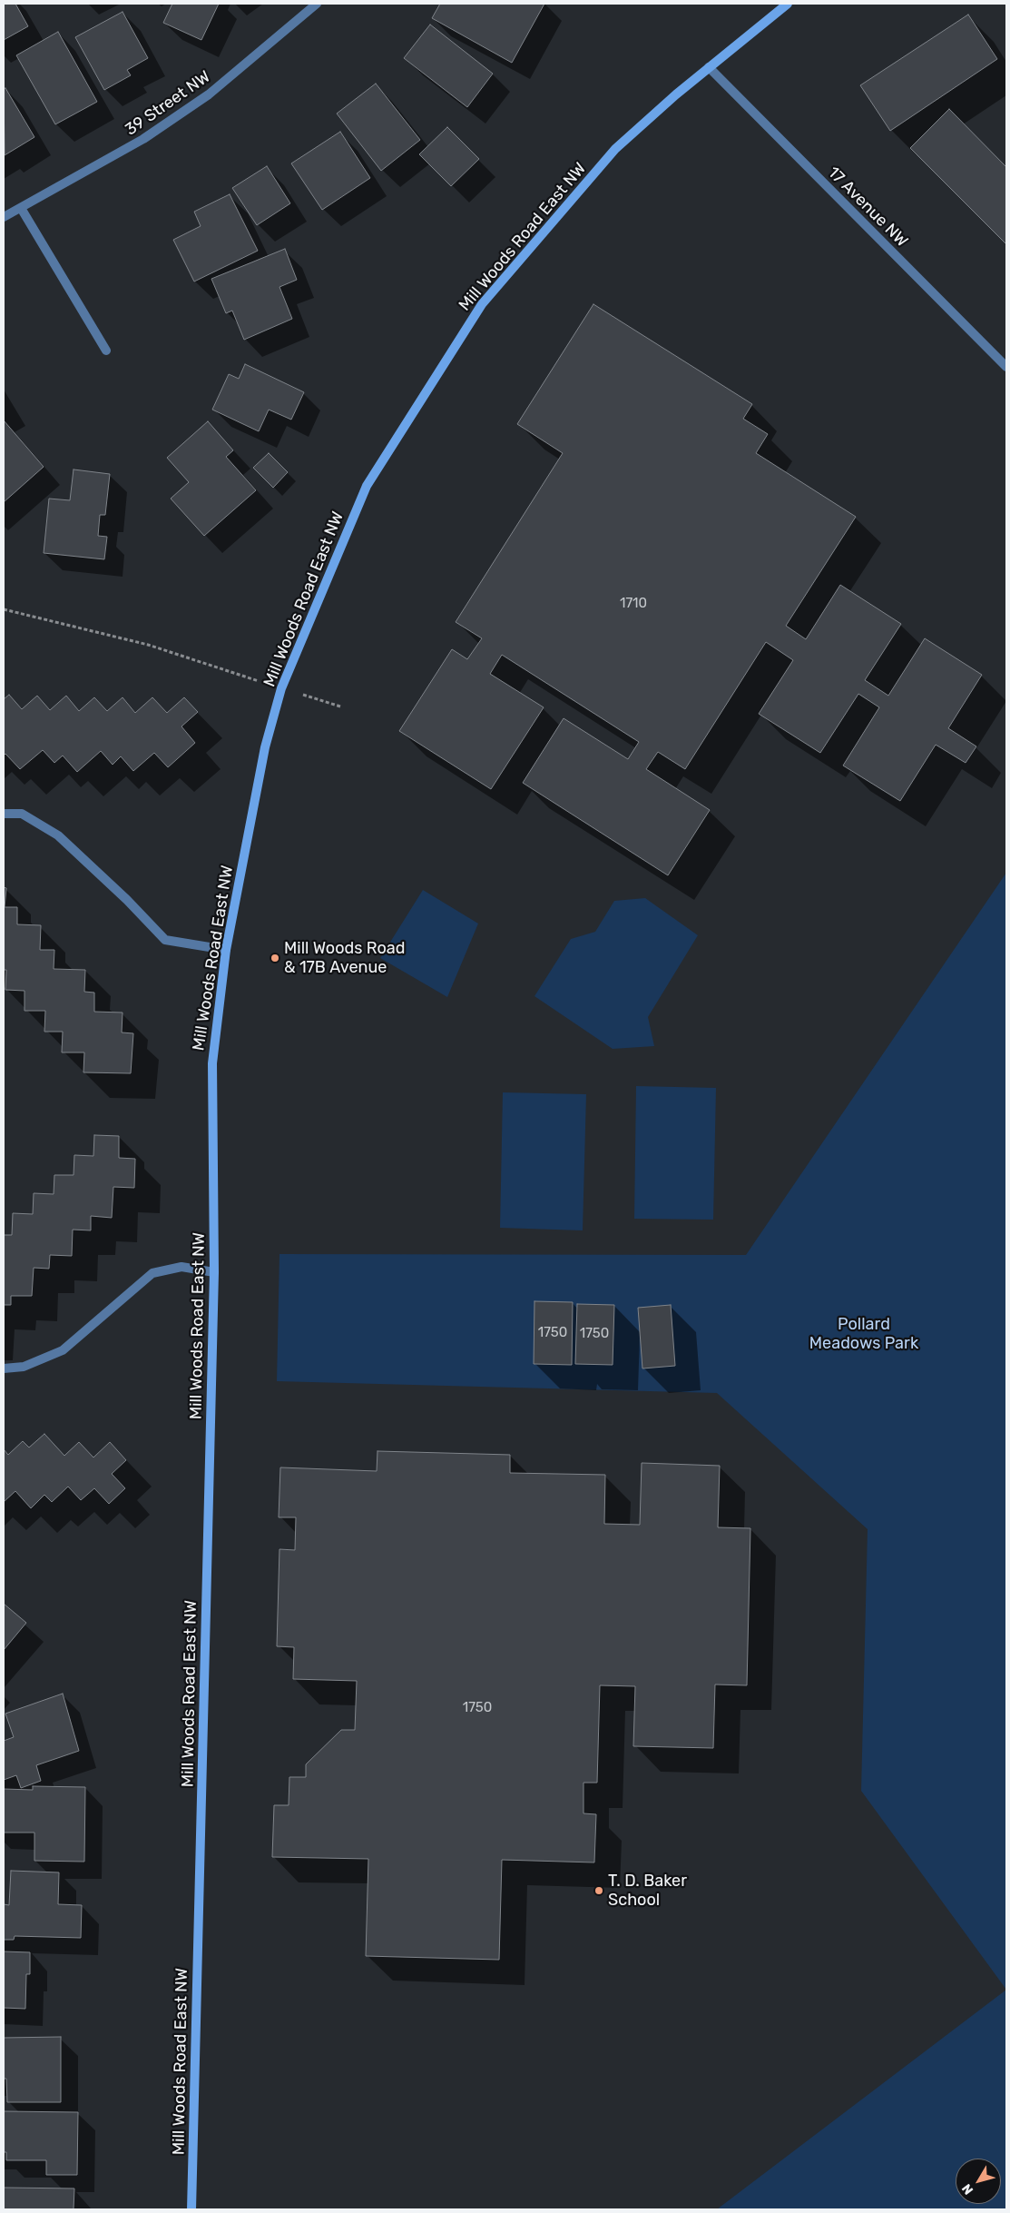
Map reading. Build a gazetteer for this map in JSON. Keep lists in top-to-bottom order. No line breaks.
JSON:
{"streets":{"street":["39 Street NW","17 Avenue NW","Mill Woods Road East NW"]},"crossings":[["17 Avenue NW","Mill Woods Road East NW"]],"parks":["Pollard Meadows Park"],"places":["Mill Woods Road & 17B Avenue","T. D. Baker School"],"house_numbers":["1710","1750","1750","1750"],"north":"bottom left"}
